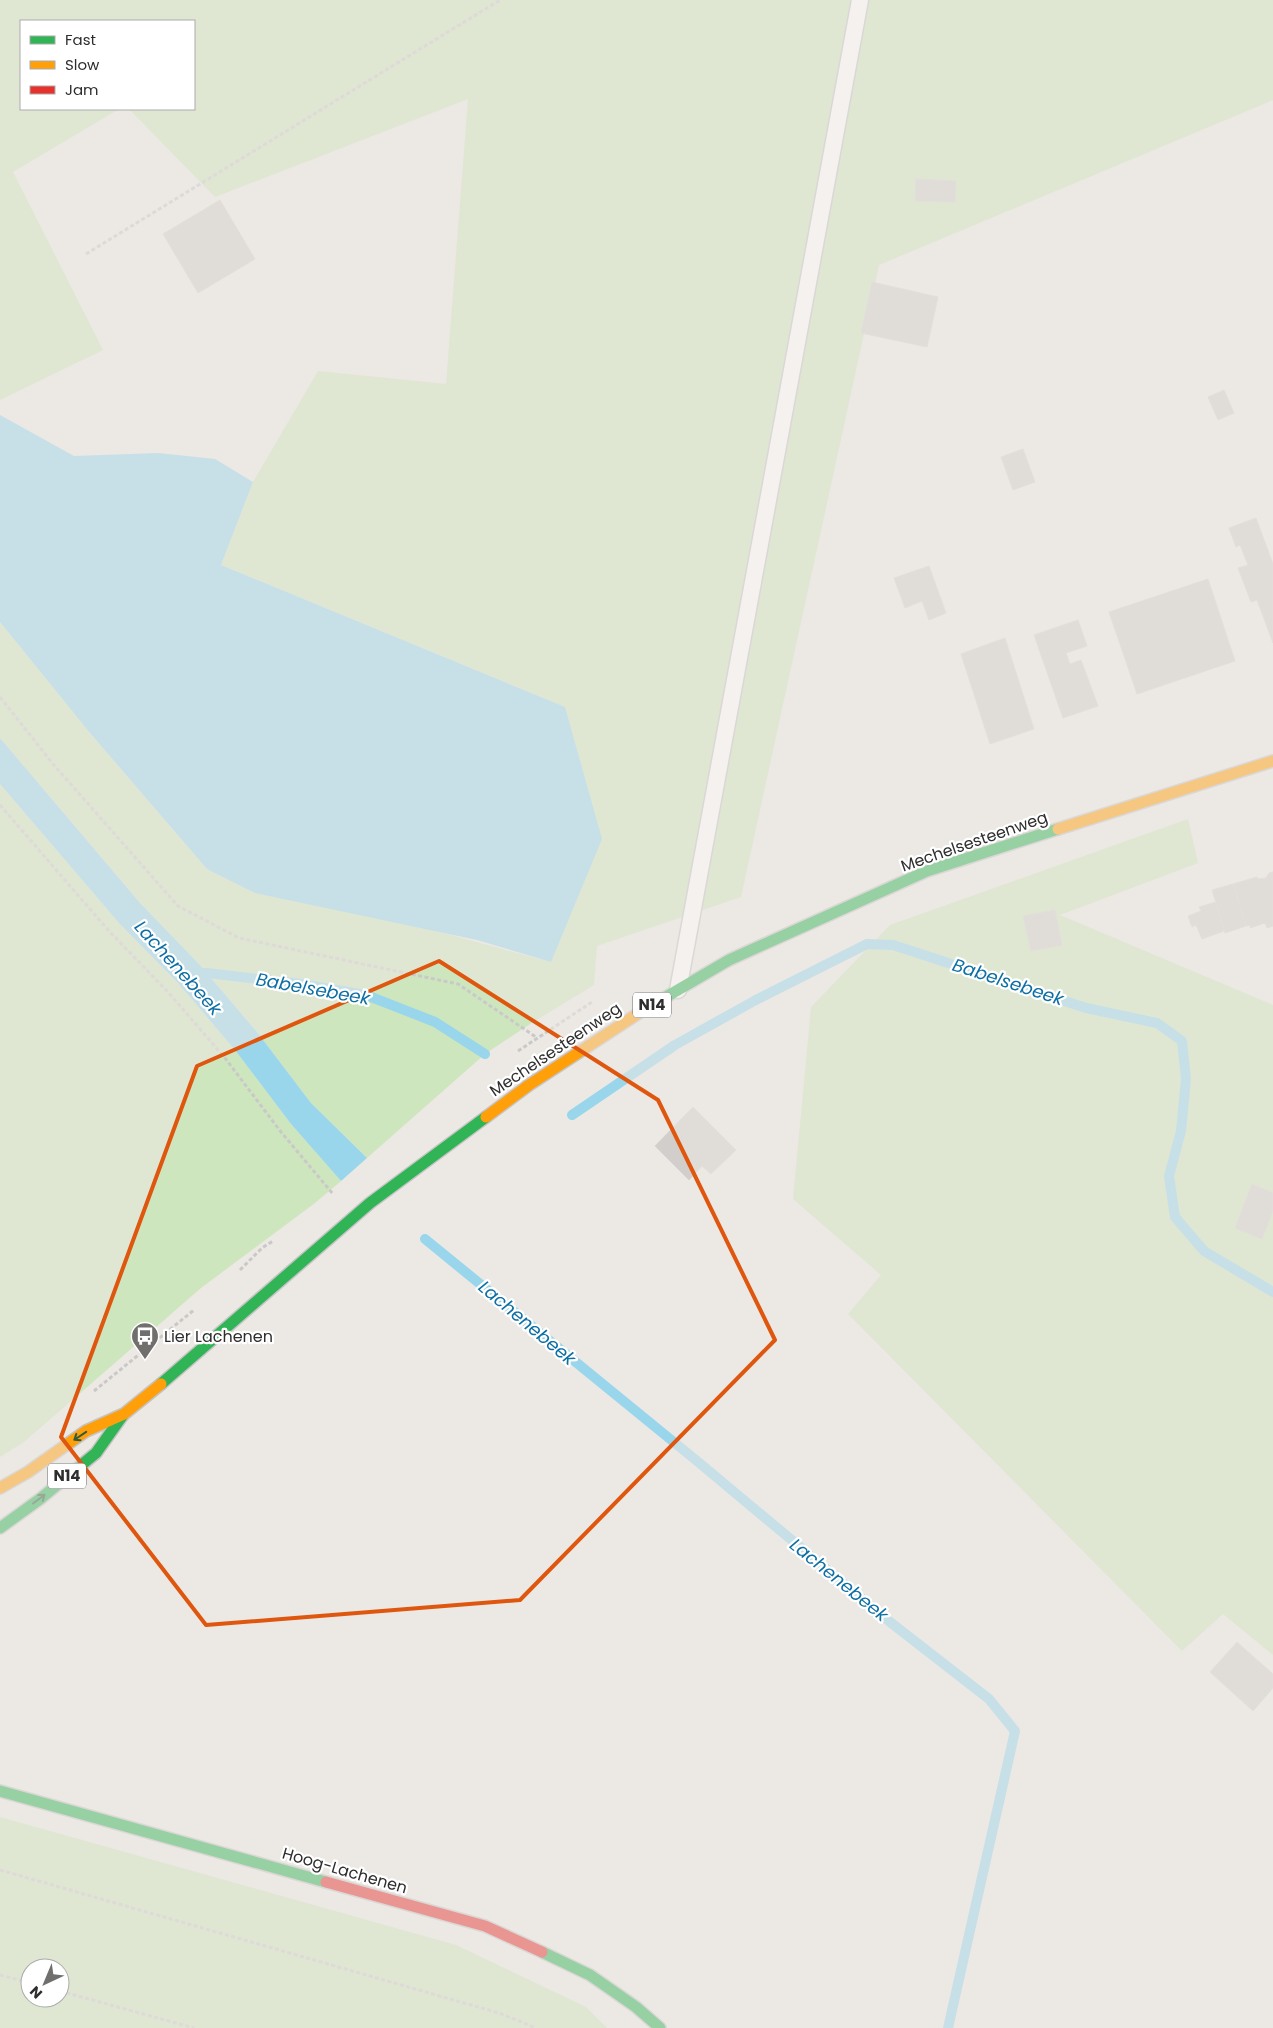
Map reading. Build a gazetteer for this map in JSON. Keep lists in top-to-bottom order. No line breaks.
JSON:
{"streets":{"main road":["Mechelsesteenweg","N14","Hoog-Lachenen"]},"water":["Lachenebeek","Babelsebeek"],"places":{"bus stop":["Lier Lachenen"]},"legend":["Fast","Slow","Jam"],"north":"bottom left"}
